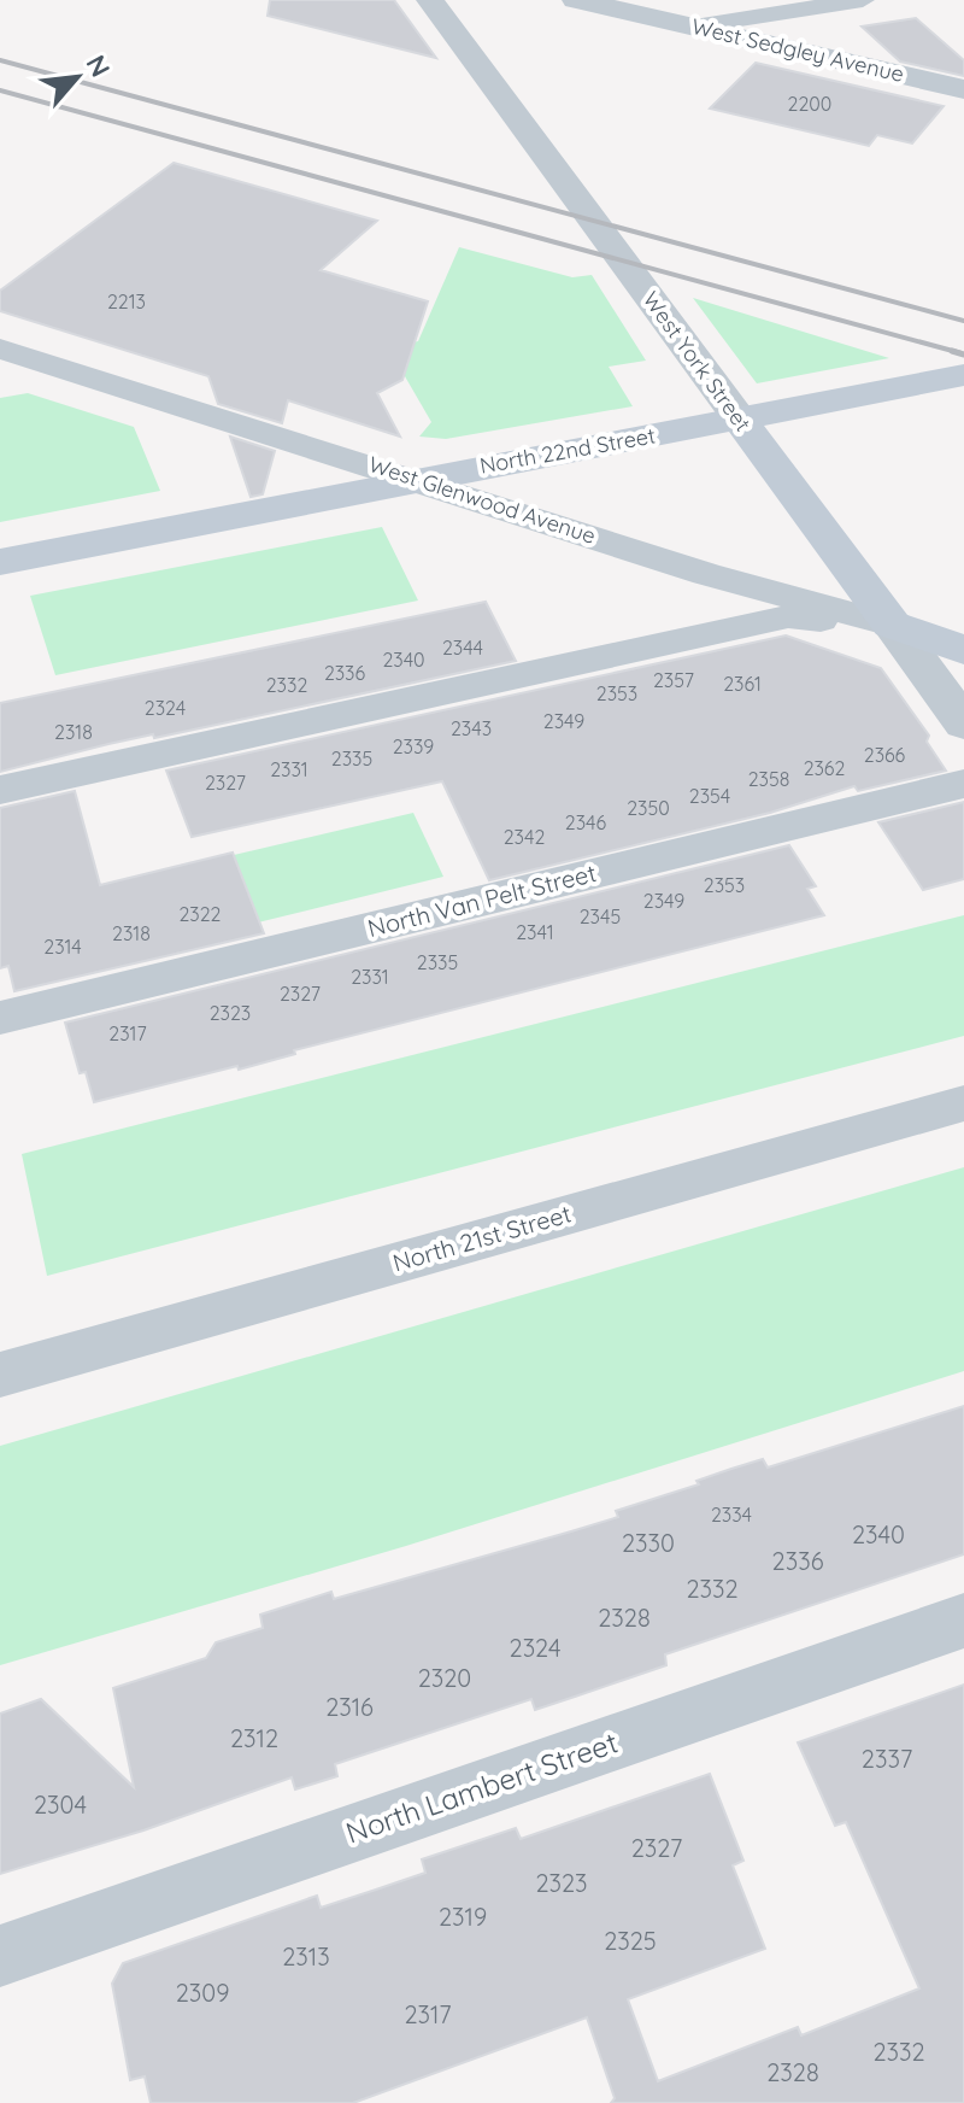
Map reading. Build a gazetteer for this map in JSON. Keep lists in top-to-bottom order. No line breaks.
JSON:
{"streets":{"main road":["West York Street","North 22nd Street","West Glenwood Avenue"],"street":["West Sedgley Avenue","North Van Pelt Street","North 21st Street","North Lambert Street"]},"crossings":[["West York Street","North 22nd Street"],["West York Street","West Glenwood Avenue"],["North 22nd Street","West Glenwood Avenue"]],"house_numbers":["2200","2213","2344","2340","2336","2357","2361","2332","2353","2324","2349","2343","2318","2339","2366","2335","2362","2331","2358","2327","2354","2350","2346","2342","2353","2349","2322","2345","2341","2318","2314","2335","2331","2327","2323","2317","2334","2340","2330","2336","2332","2328","2324","2320","2316","2312","2337","2304","2327","2323","2319","2325","2313","2309","2317","2332","2328"],"north":"top right"}
